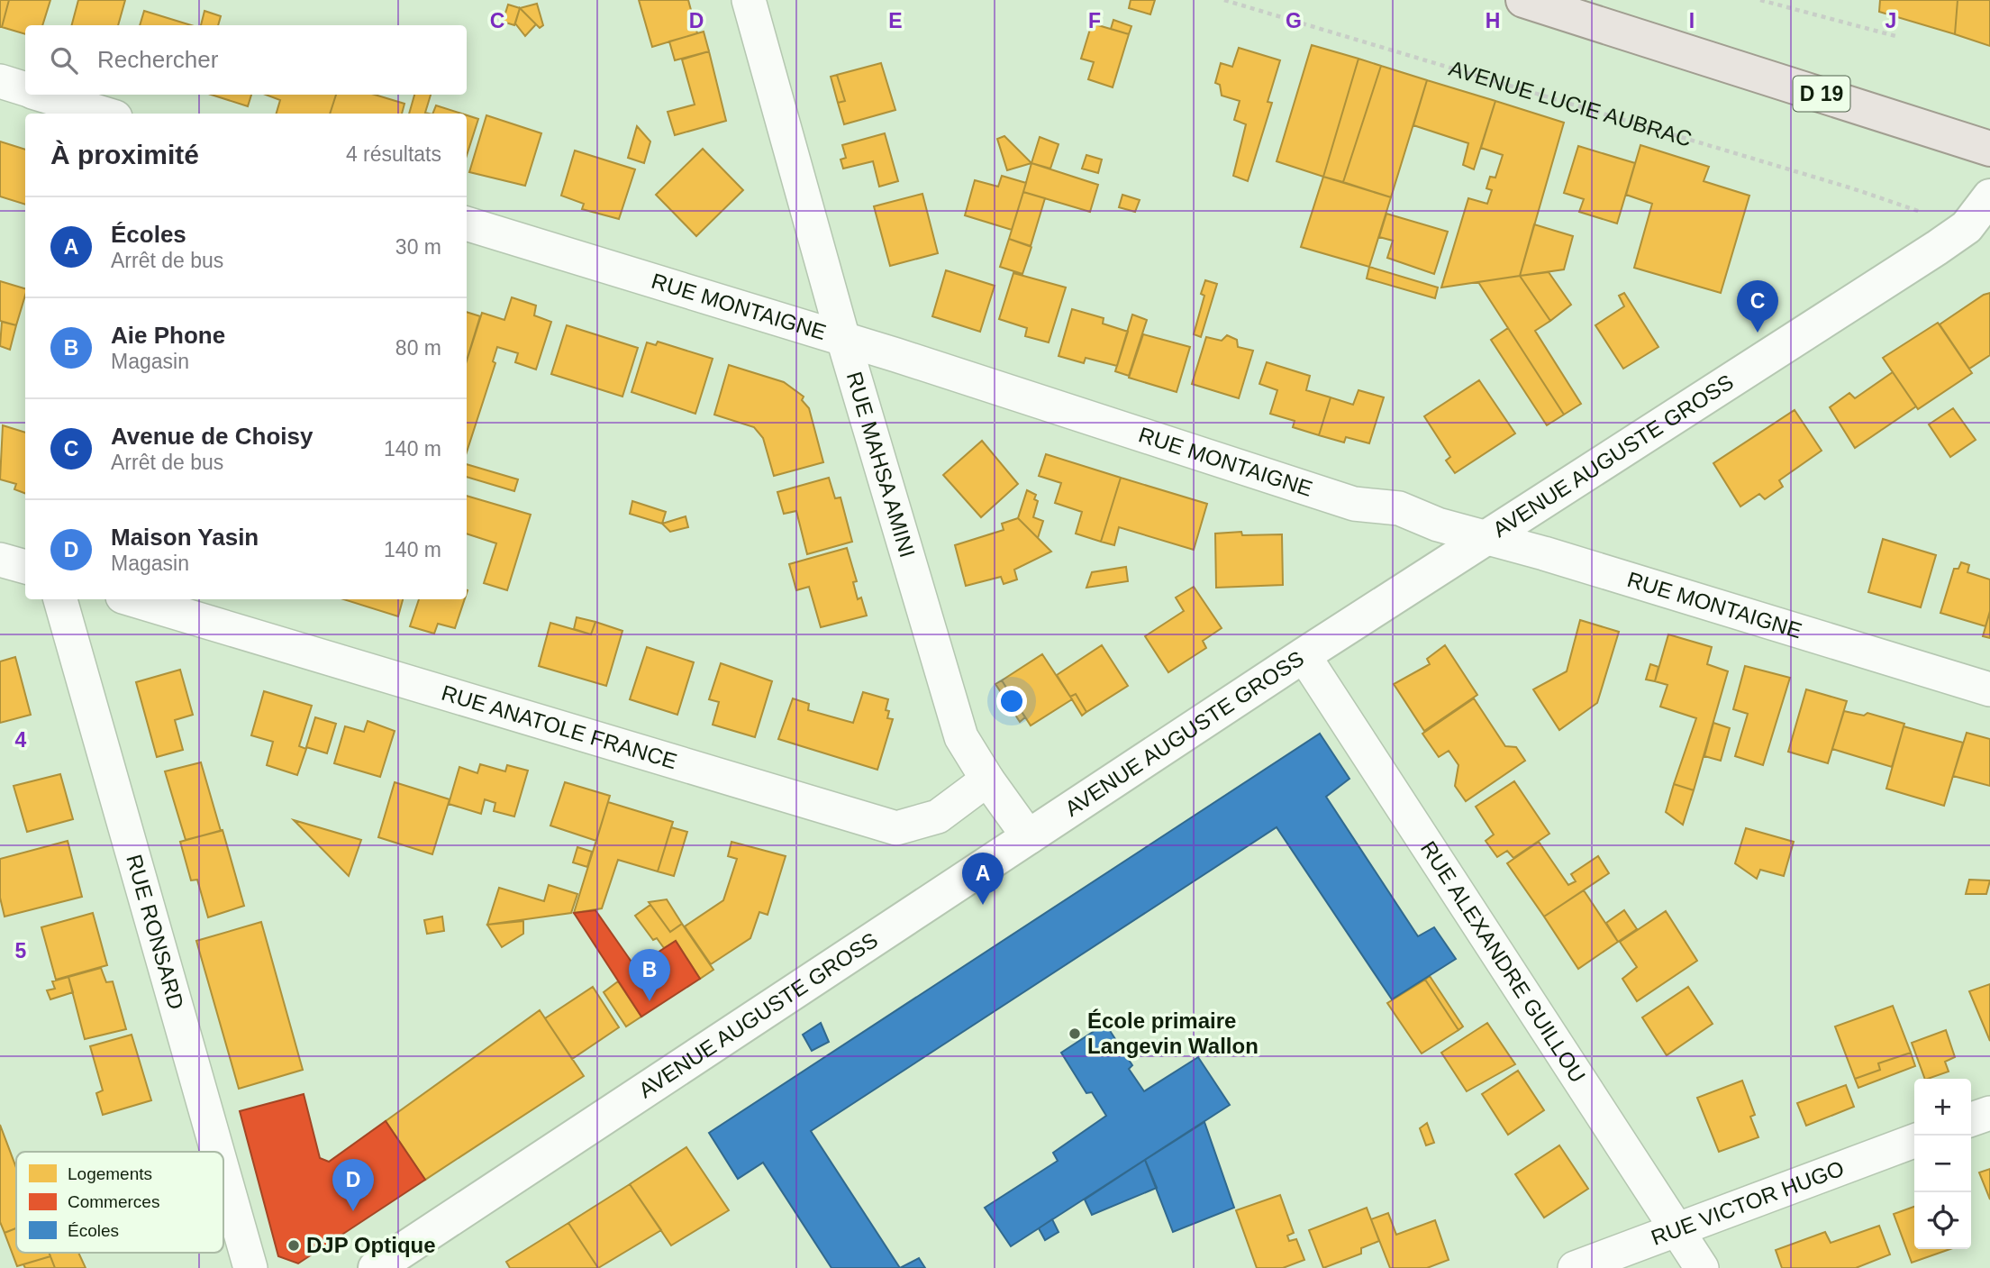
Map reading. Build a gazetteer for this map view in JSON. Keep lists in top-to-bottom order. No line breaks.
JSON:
{"streets":{"main road":["D 19"],"street":["RUE MONTAIGNE","AVENUE AUGUSTE GROSS","RUE MAHSA AMINI","RUE ANATOLE FRANCE","RUE RONSARD","RUE ALEXANDRE GUILLOU","RUE VICTOR HUGO"],"path":["AVENUE LUCIE AUBRAC"]},"crossings":[["RUE MONTAIGNE","AVENUE AUGUSTE GROSS"],["RUE MONTAIGNE","RUE MAHSA AMINI"],["AVENUE AUGUSTE GROSS","RUE MAHSA AMINI"],["AVENUE AUGUSTE GROSS","RUE ALEXANDRE GUILLOU"],["RUE MAHSA AMINI","RUE ANATOLE FRANCE"],["RUE ALEXANDRE GUILLOU","RUE VICTOR HUGO"]],"places":["École primaire Langevin Wallon","DJP Optique"],"legend":["Logements","Commerces","Écoles"],"page":{"search":"Rechercher","heading":["À proximité","4 résultats"],"list":[{"mark":"A","name":"Écoles","note":"Arrêt de bus","value":"30 m"},{"mark":"B","name":"Aie Phone","note":"Magasin","value":"80 m"},{"mark":"C","name":"Avenue de Choisy","note":"Arrêt de bus","value":"140 m"},{"mark":"D","name":"Maison Yasin","note":"Magasin","value":"140 m"}],"pins":["C","A","B","D"],"map_buttons":["+","−"]},"grid":{"columns":["C","D","E","F","G","H","I","J"],"rows":["4","5"]}}
